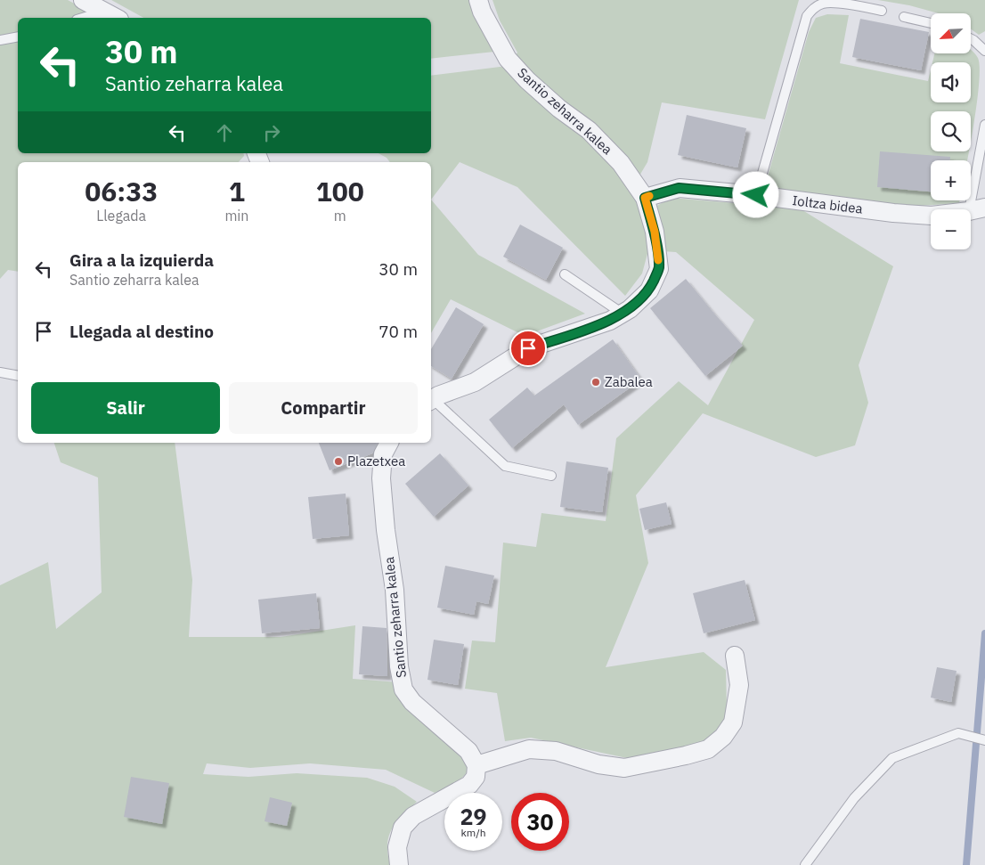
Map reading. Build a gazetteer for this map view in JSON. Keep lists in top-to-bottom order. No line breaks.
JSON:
{"streets":{"street":["Santio zeharra kalea","Ioltza bidea"]},"crossings":[["Santio zeharra kalea","Ioltza bidea"]],"places":["Zabalea","Plazetxea"],"north":"bottom left","page":{"map_buttons":["+","−"],"turn":["30 m","Santio zeharra kalea"],"eta":["06:33","Llegada","1","min","100","m"],"list":[{"name":"Gira a la izquierda","note":"Santio zeharra kalea","value":"30 m"},{"name":"Llegada al destino","value":"70 m"}],"buttons":["Salir","Compartir"],"speed":"29 km/h","limit":"30"}}
